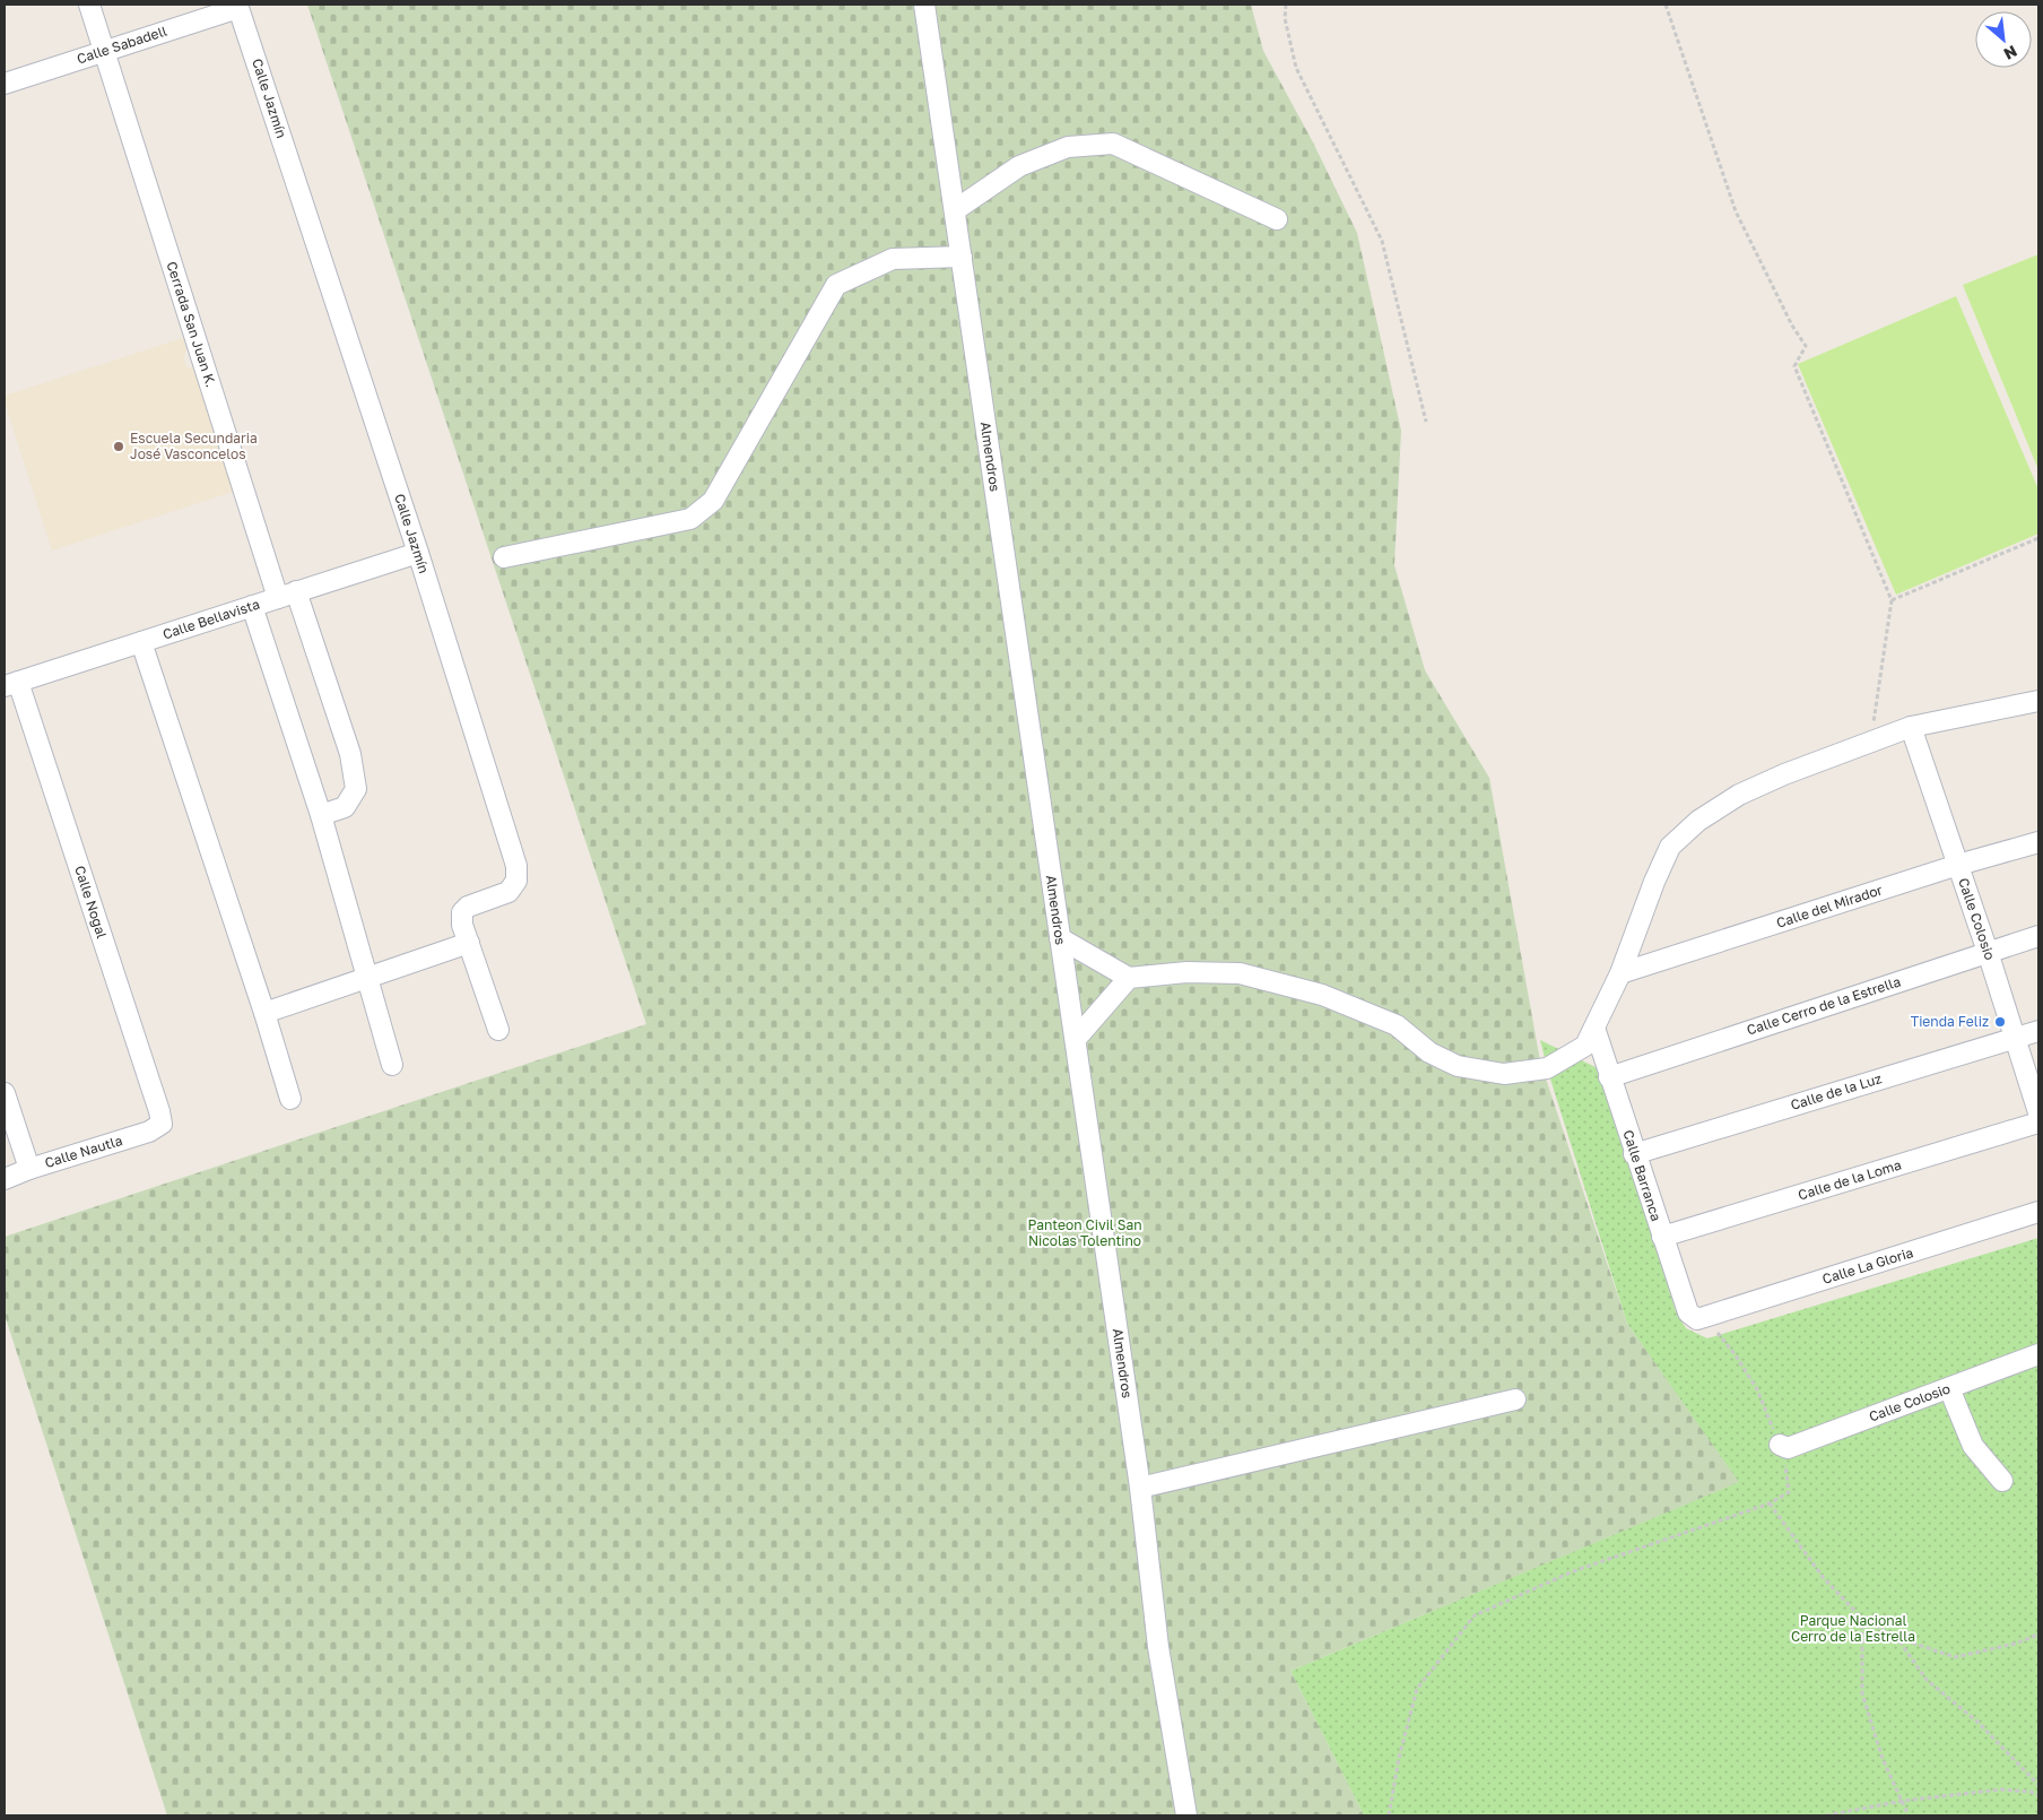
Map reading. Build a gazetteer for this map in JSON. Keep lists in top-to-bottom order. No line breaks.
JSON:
{"streets":{"street":["Calle Sabadell","Calle Jazmín","Cerrada San Juan K.","Almendros","Calle Bellavista","Calle Nogal","Calle del Mirador","Calle Colosio","Calle Cerro de la Estrella","Calle de la Luz","Calle Nautla","Calle Barranca","Calle de la Loma","Calle La Gloria"]},"crossings":[["Calle Sabadell","Calle Jazmín"],["Calle Sabadell","Cerrada San Juan K."],["Calle Jazmín","Calle Bellavista"],["Cerrada San Juan K.","Calle Bellavista"],["Calle Bellavista","Calle Nogal"],["Calle Nogal","Calle Nautla"],["Calle del Mirador","Calle Colosio"],["Calle Colosio","Calle Cerro de la Estrella"],["Calle Colosio","Calle de la Luz"],["Calle Cerro de la Estrella","Calle Barranca"],["Calle de la Luz","Calle Barranca"],["Calle Barranca","Calle de la Loma"],["Calle Barranca","Calle La Gloria"]],"parks":["Panteon Civil San Nicolas Tolentino","Parque Nacional Cerro de la Estrella"],"places":["Escuela Secundaria José Vasconcelos","Tienda Feliz"],"north":"bottom right"}
